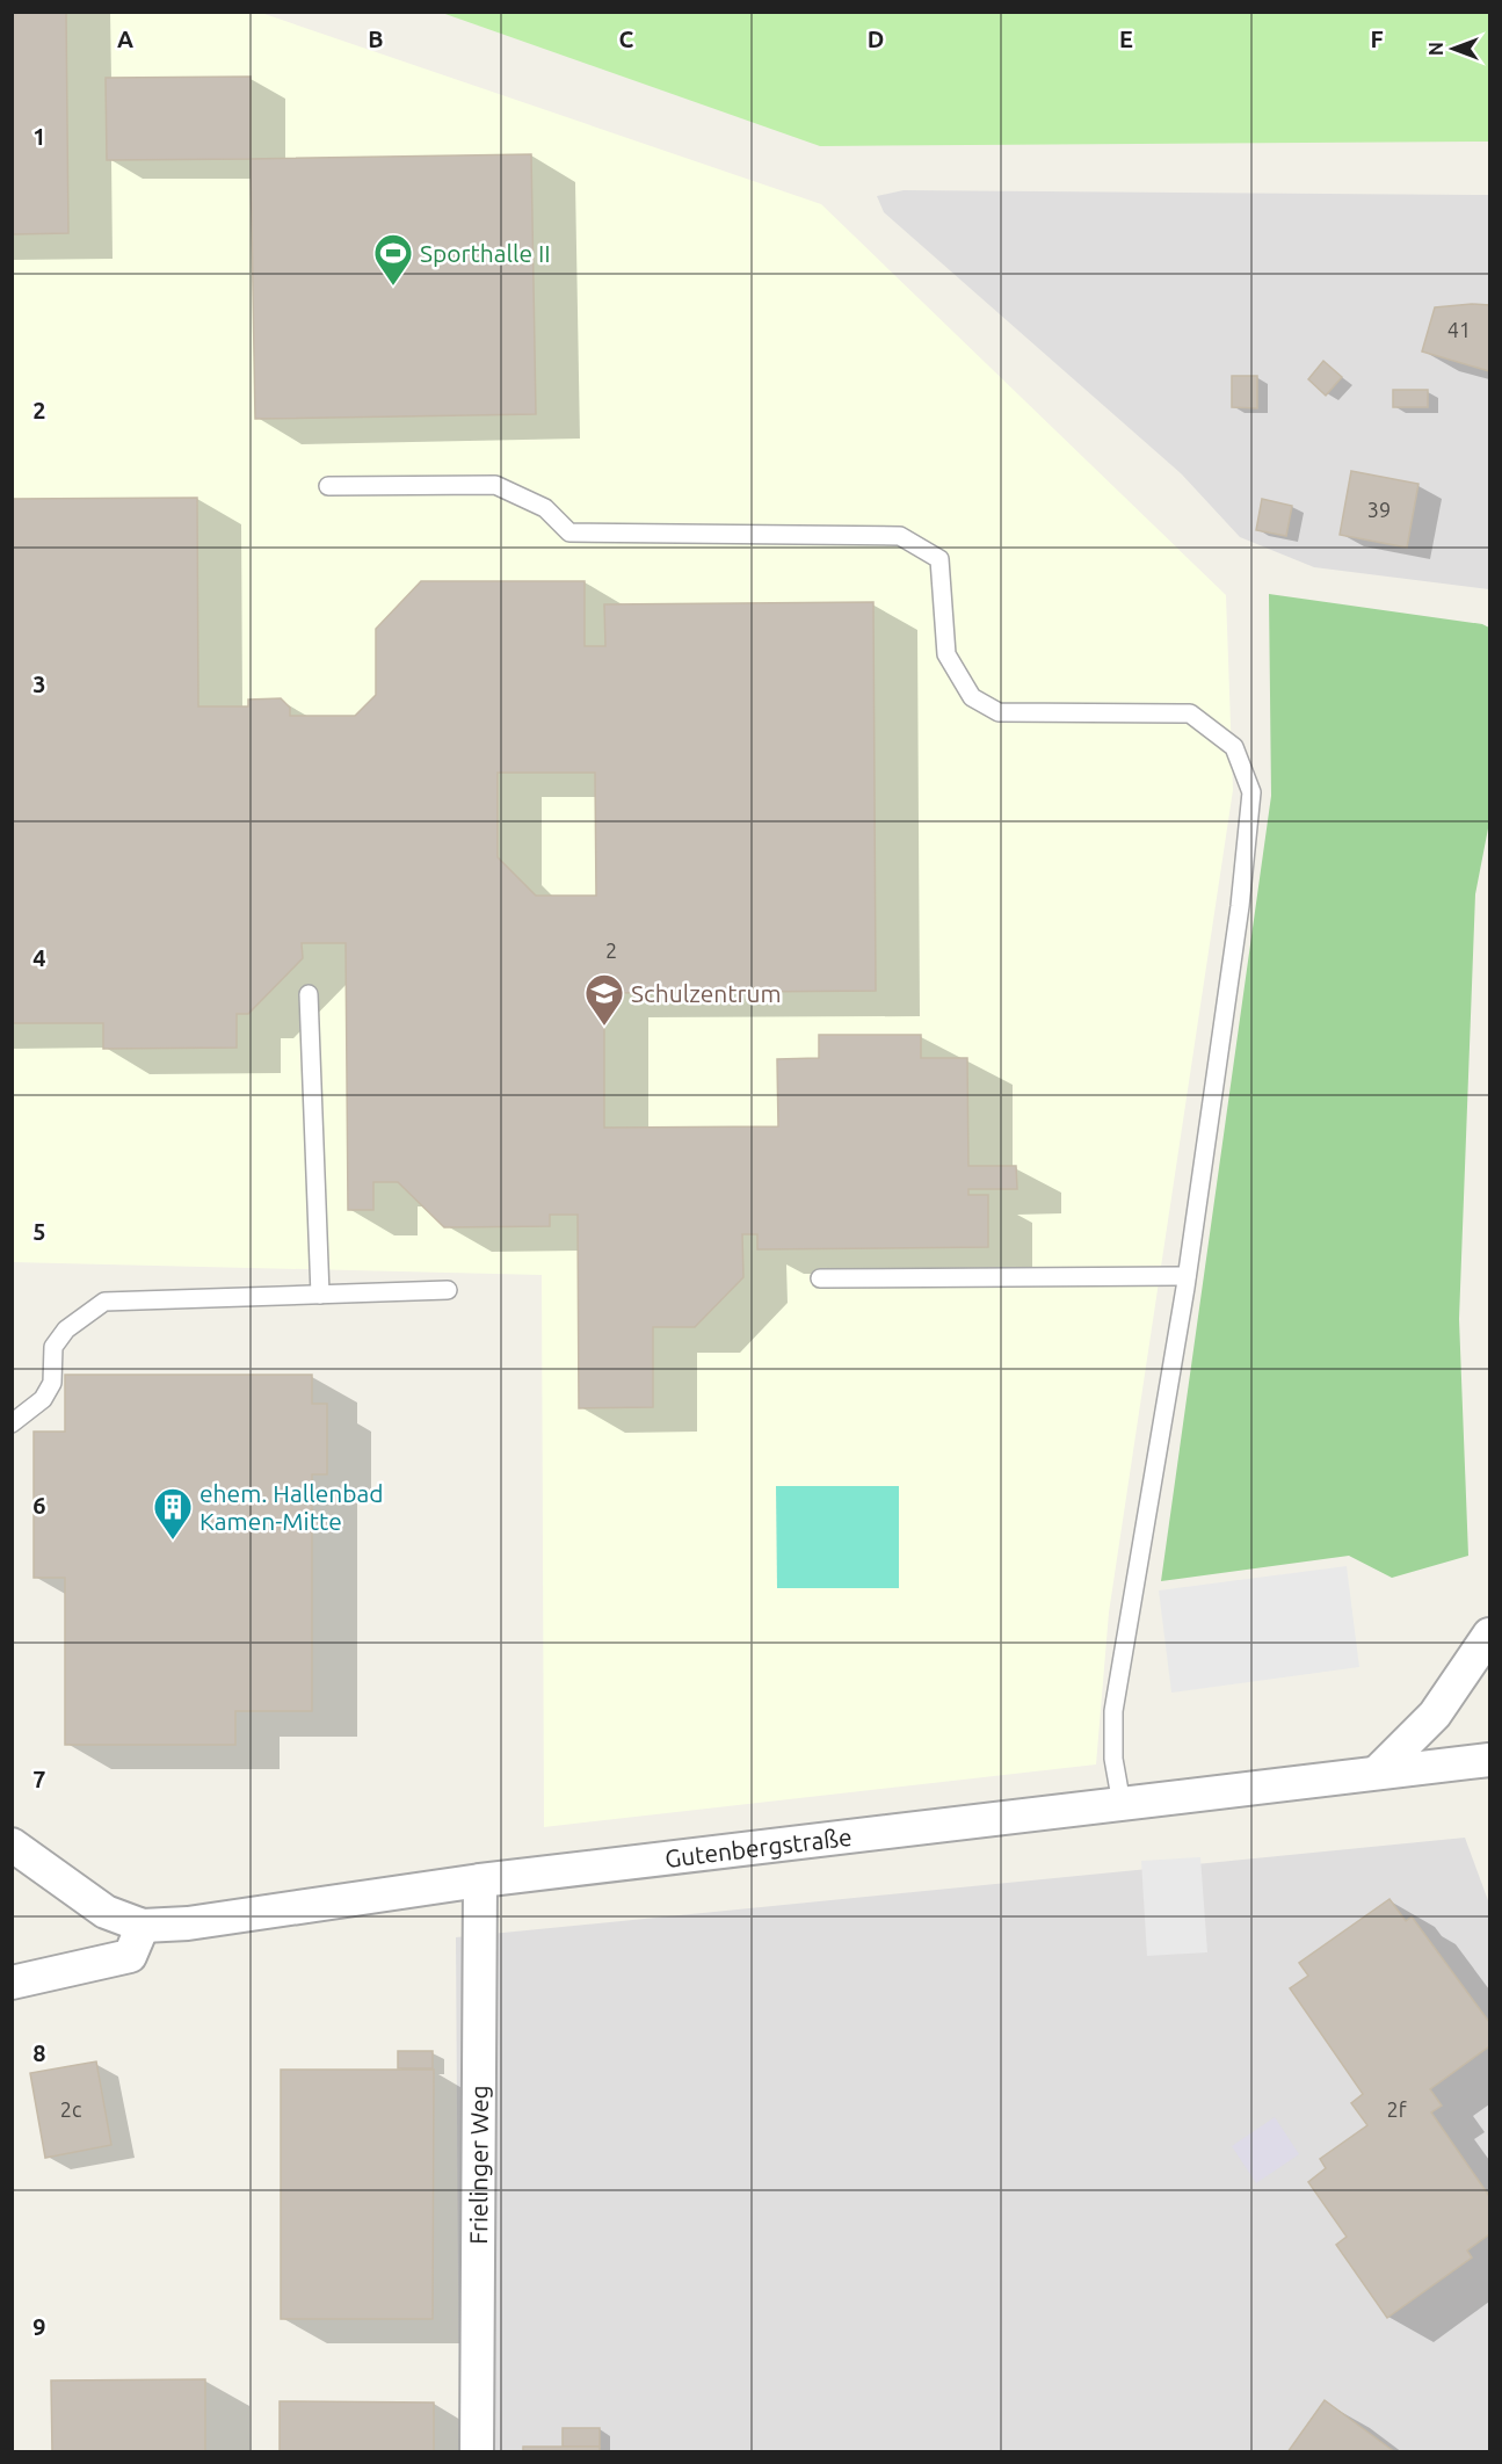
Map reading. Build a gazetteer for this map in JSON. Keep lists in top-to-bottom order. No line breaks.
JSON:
{"streets":{"street":["Gutenbergstraße","Frielinger Weg"]},"crossings":[["Gutenbergstraße","Frielinger Weg"]],"places":{"sports":["Sporthalle II"],"school or university":["Schulzentrum"],"building":["ehem. Hallenbad Kamen-Mitte"]},"house_numbers":["41","39","2","2c","2f"],"north":"left","grid":{"columns":["A","B","C","D","E","F"],"rows":["1","2","3","4","5","6","7","8","9"]}}
